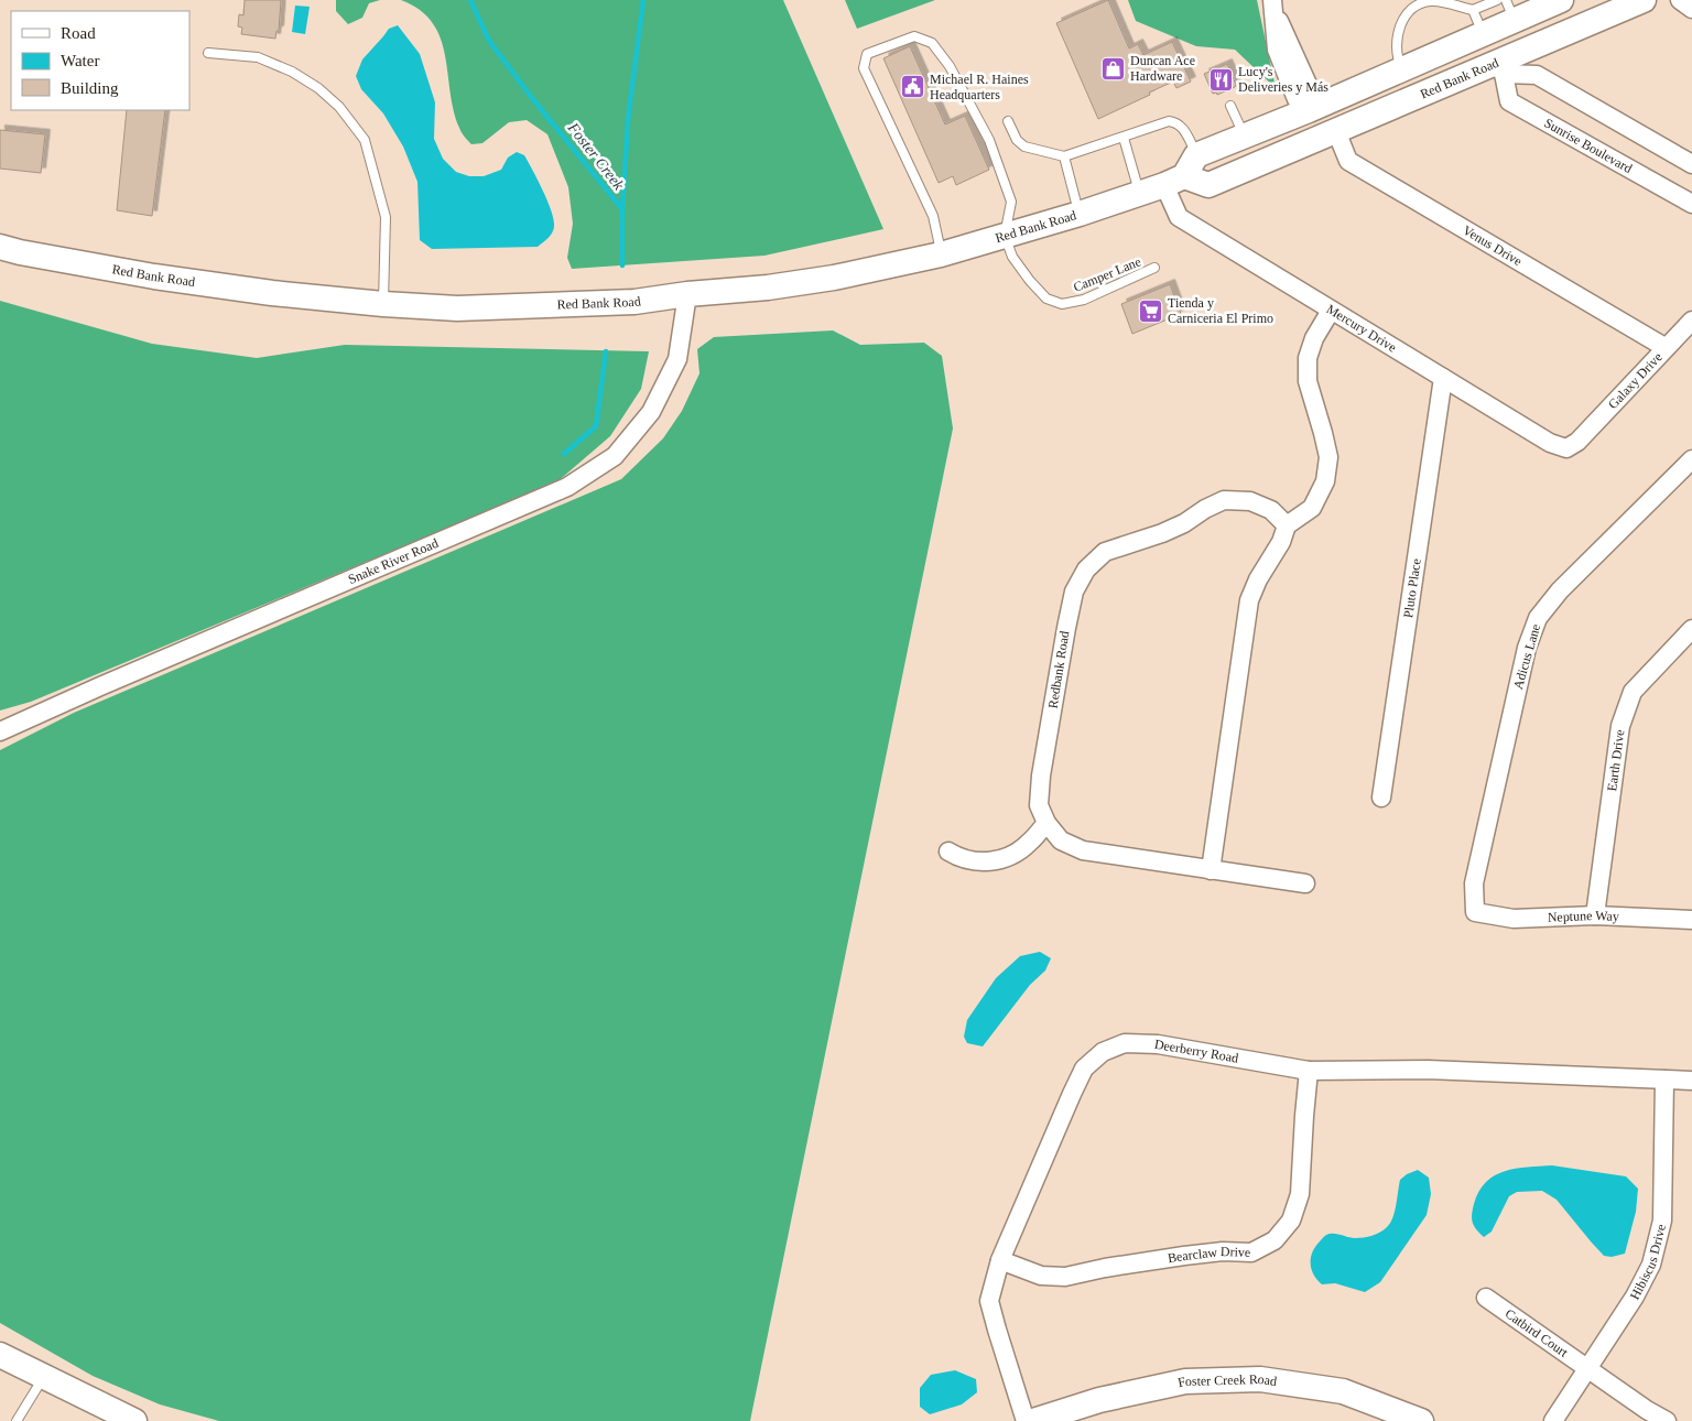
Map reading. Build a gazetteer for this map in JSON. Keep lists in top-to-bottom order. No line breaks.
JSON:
{"streets":{"main road":["Red Bank Road","Foster Creek Road"],"street":["Sunrise Boulevard","Venus Drive","Mercury Drive","Galaxy Drive","Snake River Road","Pluto Place","Adicus Lane","Redbank Road","Earth Drive","Neptune Way","Deerberry Road","Bearclaw Drive","Hibiscus Drive","Catbird Court"],"lane":["Camper Lane"]},"crossings":[["Red Bank Road","Venus Drive"],["Red Bank Road","Camper Lane"],["Red Bank Road","Mercury Drive"],["Red Bank Road","Snake River Road"],["Venus Drive","Galaxy Drive"],["Mercury Drive","Galaxy Drive"],["Mercury Drive","Pluto Place"],["Adicus Lane","Neptune Way"],["Earth Drive","Neptune Way"],["Deerberry Road","Bearclaw Drive"],["Deerberry Road","Hibiscus Drive"],["Hibiscus Drive","Catbird Court"]],"water":["Foster Creek"],"places":{"shop":["Duncan Ace Hardware"],"restaurant":["Lucy's Deliveries y Más"],"public building":["Michael R. Haines Headquarters"],"supermarket":["Tienda y Carniceria El Primo"]},"legend":["Road","Water","Building"]}
